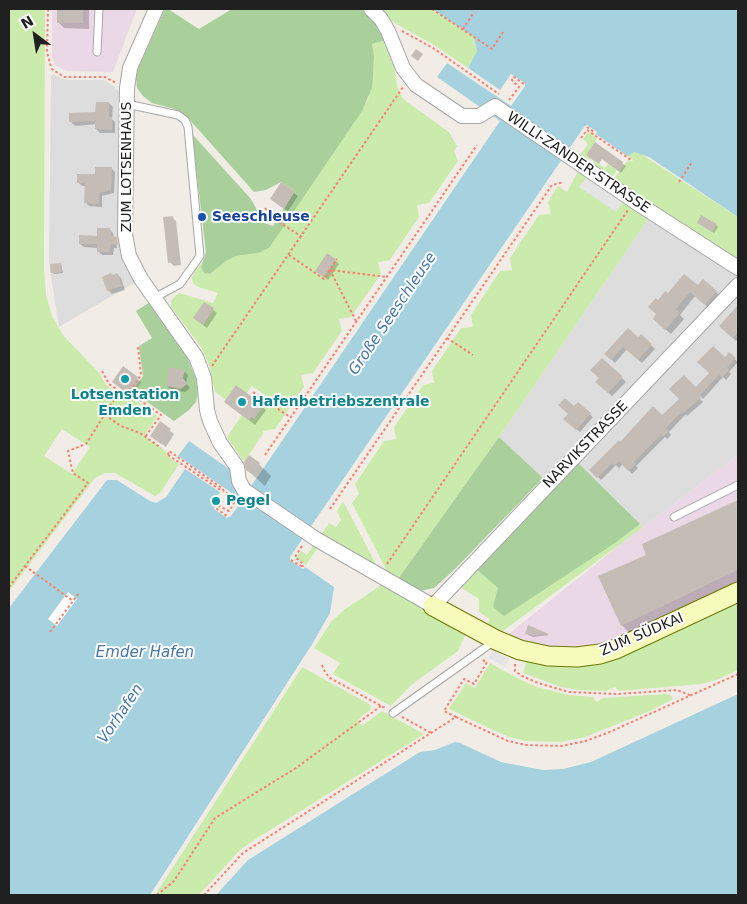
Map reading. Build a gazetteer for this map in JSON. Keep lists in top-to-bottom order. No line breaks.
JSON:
{"streets":{"street":["WILLI-ZANDER-STRASSE","ZUM LOTSENHAUS","NARVIKSTRASSE","ZUM SÜDKAI"]},"crossings":[["ZUM LOTSENHAUS","NARVIKSTRASSE"],["ZUM LOTSENHAUS","ZUM SÜDKAI"],["NARVIKSTRASSE","ZUM SÜDKAI"]],"water":["Große Seeschleuse","Emder Hafen","Vorhafen"],"places":["Seeschleuse","Lotsenstation Emden","Hafenbetriebszentrale","Pegel"],"north":"top left"}
